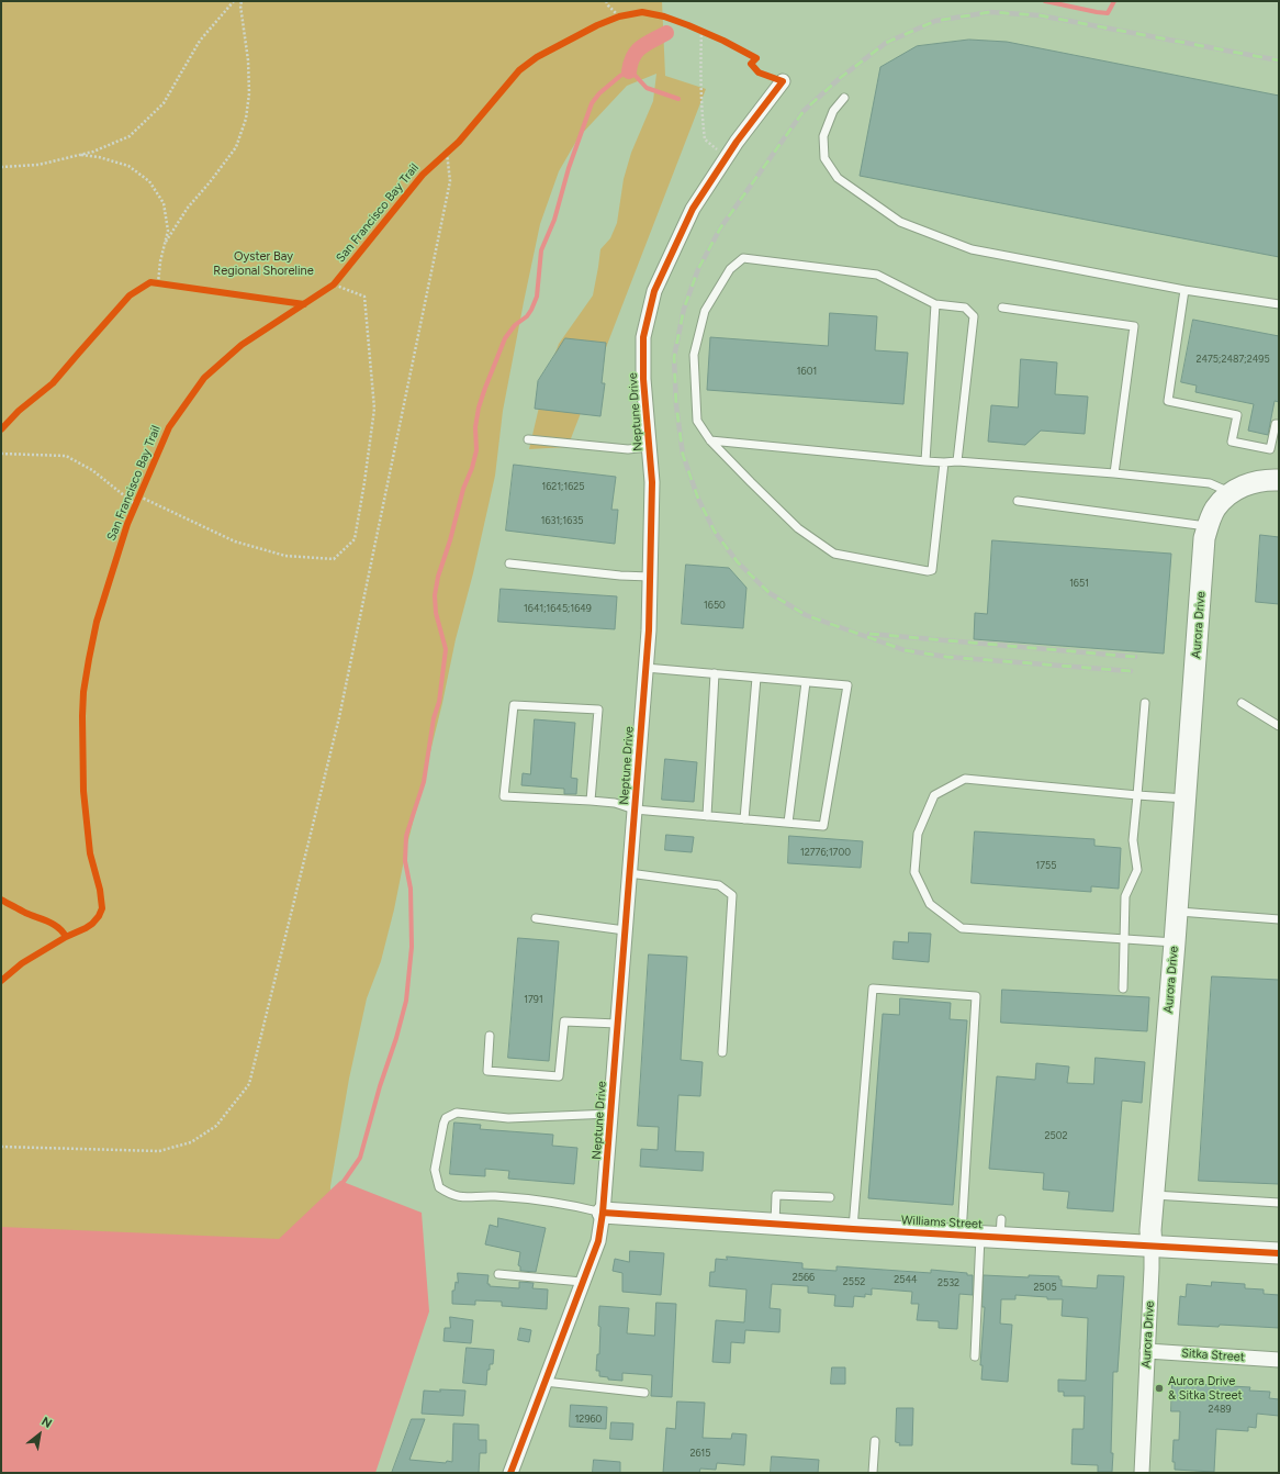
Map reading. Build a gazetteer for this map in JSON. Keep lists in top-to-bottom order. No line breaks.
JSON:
{"streets":{"street":["Neptune Drive","Aurora Drive","Williams Street","Sitka Street"],"cycle path":["San Francisco Bay Trail"]},"crossings":[["Neptune Drive","Williams Street"],["Aurora Drive","Williams Street"],["Aurora Drive","Sitka Street"]],"parks":["Oyster Bay Regional Shoreline"],"places":["Aurora Drive & Sitka Street"],"house_numbers":["2475;2487;2495","1601","1621;1625","1631;1635","1651","1650","1641;1645;1649","12776;1700","1755","1791","2502","2566","2544","2552","2532","2505","2489","12960","2615"],"north":"top right"}
